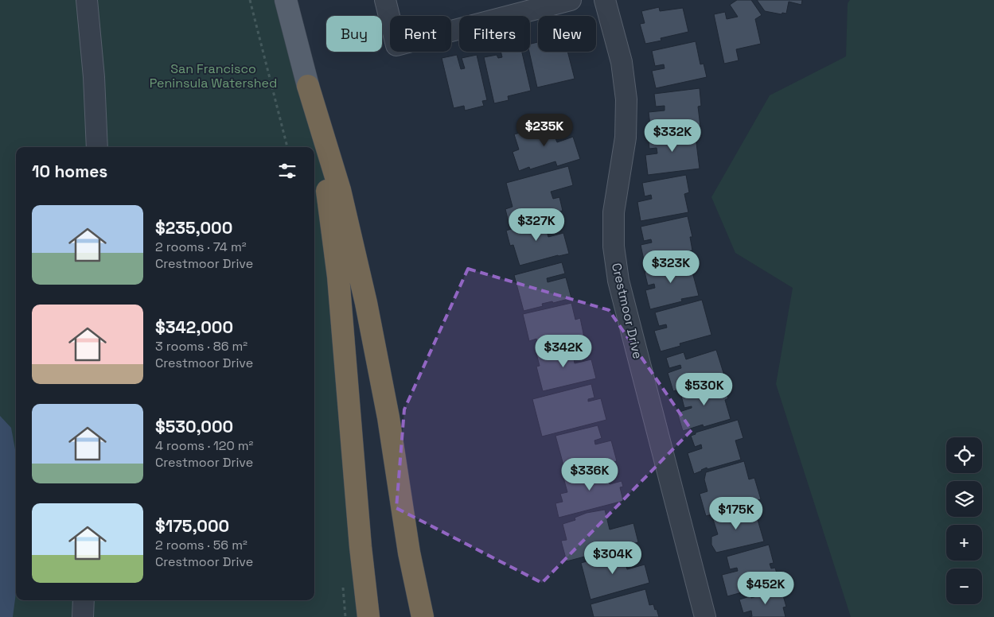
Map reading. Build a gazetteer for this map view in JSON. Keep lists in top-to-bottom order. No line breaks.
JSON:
{"streets":{"street":["Crestmoor Drive"]},"parks":["San Francisco Peninsula Watershed"],"page":{"chip":["Buy","Rent","Filters","New"],"price":["$235K","$332K","$327K","$323K","$342K","$530K","$336K","$175K","$304K","$452K"],"heading":"10 homes","list":[{"name":"$235,000","note":"2 rooms · 74 m² · Crestmoor Drive"},{"name":"$342,000","note":"3 rooms · 86 m² · Crestmoor Drive"},{"name":"$530,000","note":"4 rooms · 120 m² · Crestmoor Drive"},{"name":"$175,000","note":"2 rooms · 56 m² · Crestmoor Drive"}],"map_buttons":["+","−"]}}
